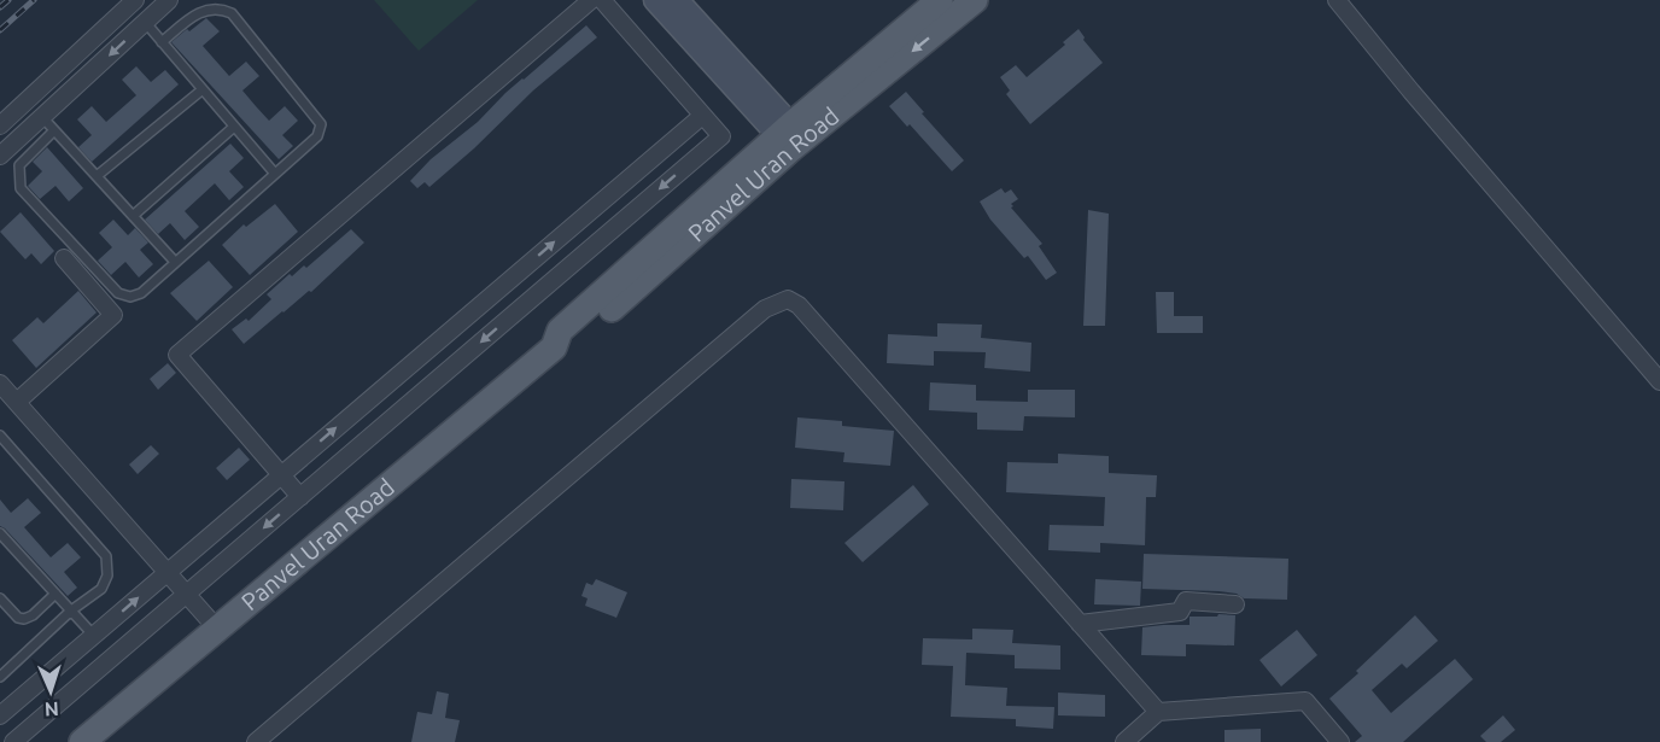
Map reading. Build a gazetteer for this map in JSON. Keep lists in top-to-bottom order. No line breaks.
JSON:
{"streets":{"main road":["Panvel Uran Road"]},"north":"bottom"}
